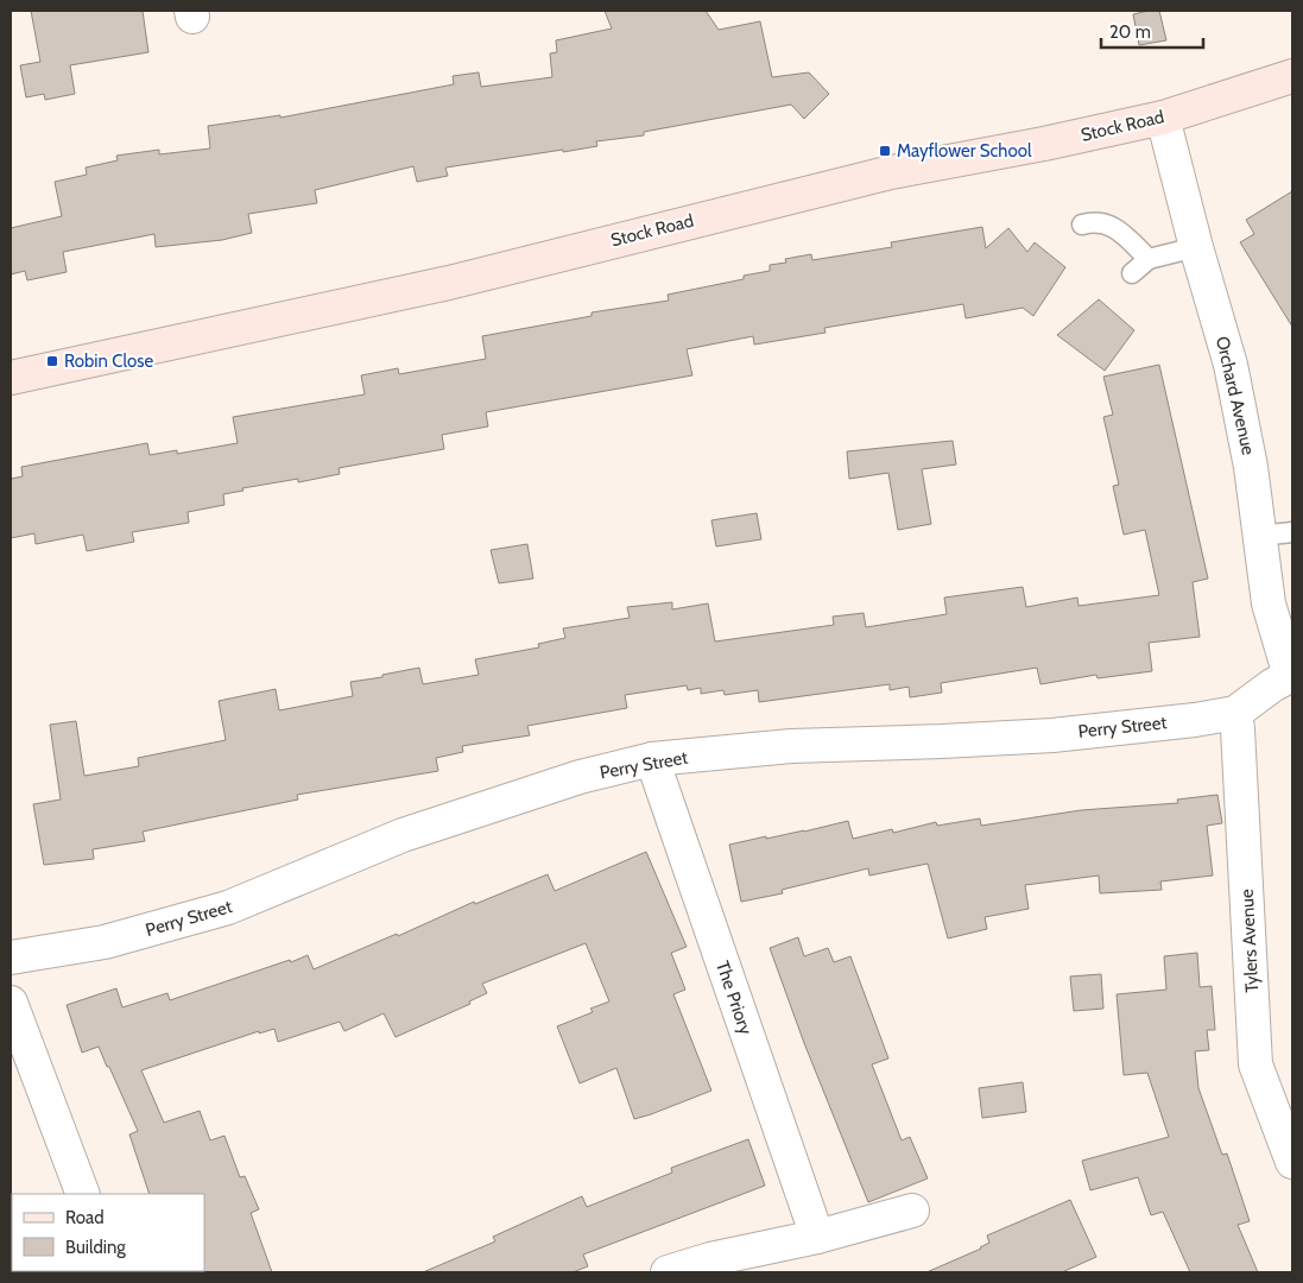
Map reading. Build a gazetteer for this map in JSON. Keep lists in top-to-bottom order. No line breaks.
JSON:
{"streets":{"main road":["Stock Road"],"street":["Orchard Avenue","Perry Street","Tylers Avenue","The Priory"]},"crossings":[["Stock Road","Orchard Avenue"],["Orchard Avenue","Perry Street"],["Perry Street","Tylers Avenue"],["Perry Street","The Priory"]],"places":{"transit":["Mayflower School","Robin Close"]},"legend":["Road","Building"],"scale_bar":"20 m"}
